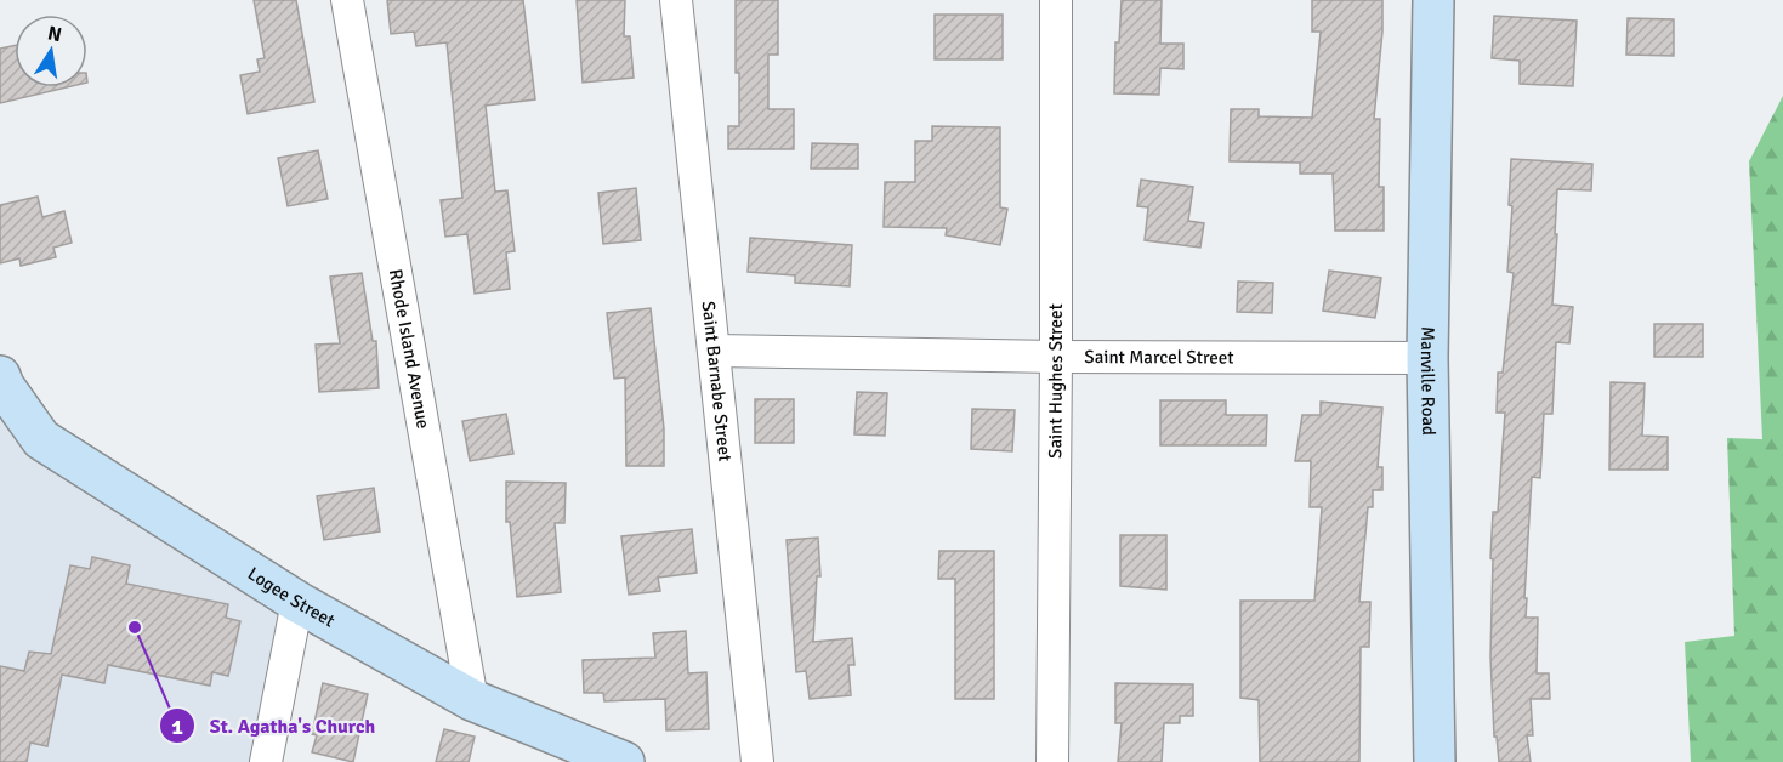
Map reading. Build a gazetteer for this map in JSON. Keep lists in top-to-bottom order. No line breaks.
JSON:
{"streets":{"main road":["Manville Road","Logee Street"],"street":["Rhode Island Avenue","Saint Marcel Street","Saint Barnabe Street","Saint Hughes Street"]},"crossings":[["Rhode Island Avenue","Logee Street"],["Saint Marcel Street","Saint Barnabe Street"],["Saint Marcel Street","Saint Hughes Street"],["Saint Marcel Street","Manville Road"]],"places":["St. Agatha's Church"],"north":"top"}
